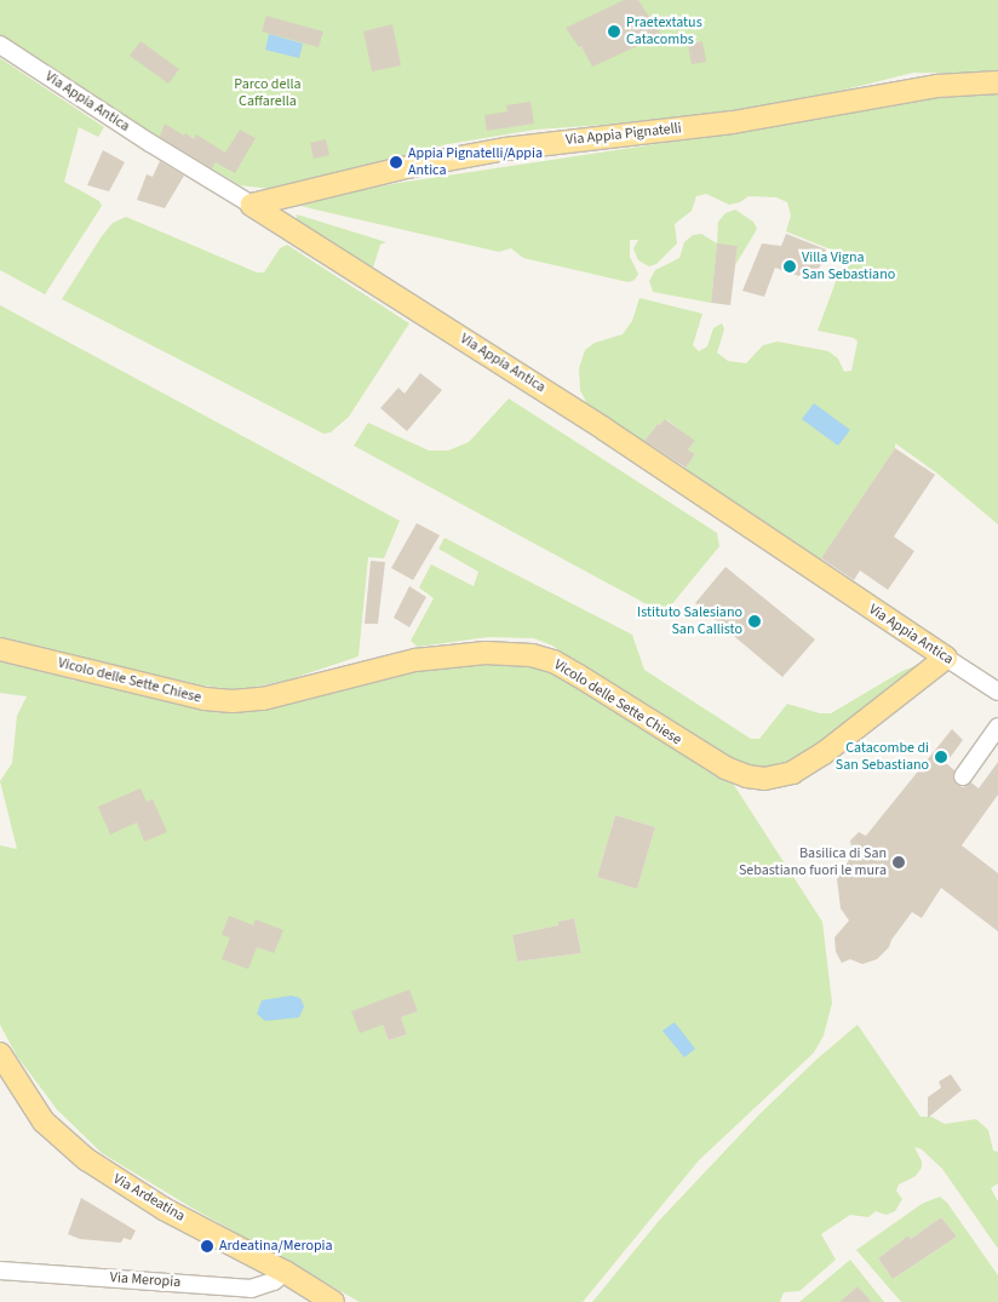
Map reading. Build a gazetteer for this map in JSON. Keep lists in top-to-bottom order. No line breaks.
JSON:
{"streets":{"main road":["Via Appia Antica","Via Appia Pignatelli","Vicolo delle Sette Chiese","Via Ardeatina"],"street":["Via Meropia"]},"crossings":[["Via Appia Antica","Via Appia Pignatelli"],["Via Appia Antica","Vicolo delle Sette Chiese"],["Via Ardeatina","Via Meropia"]],"parks":["Parco della Caffarella"],"places":["Praetextatus Catacombs","Appia Pignatelli/Appia Antica","Villa Vigna San Sebastiano","Istituto Salesiano San Callisto","Catacombe di San Sebastiano","Basilica di San Sebastiano fuori le mura","Ardeatina/Meropia"]}
